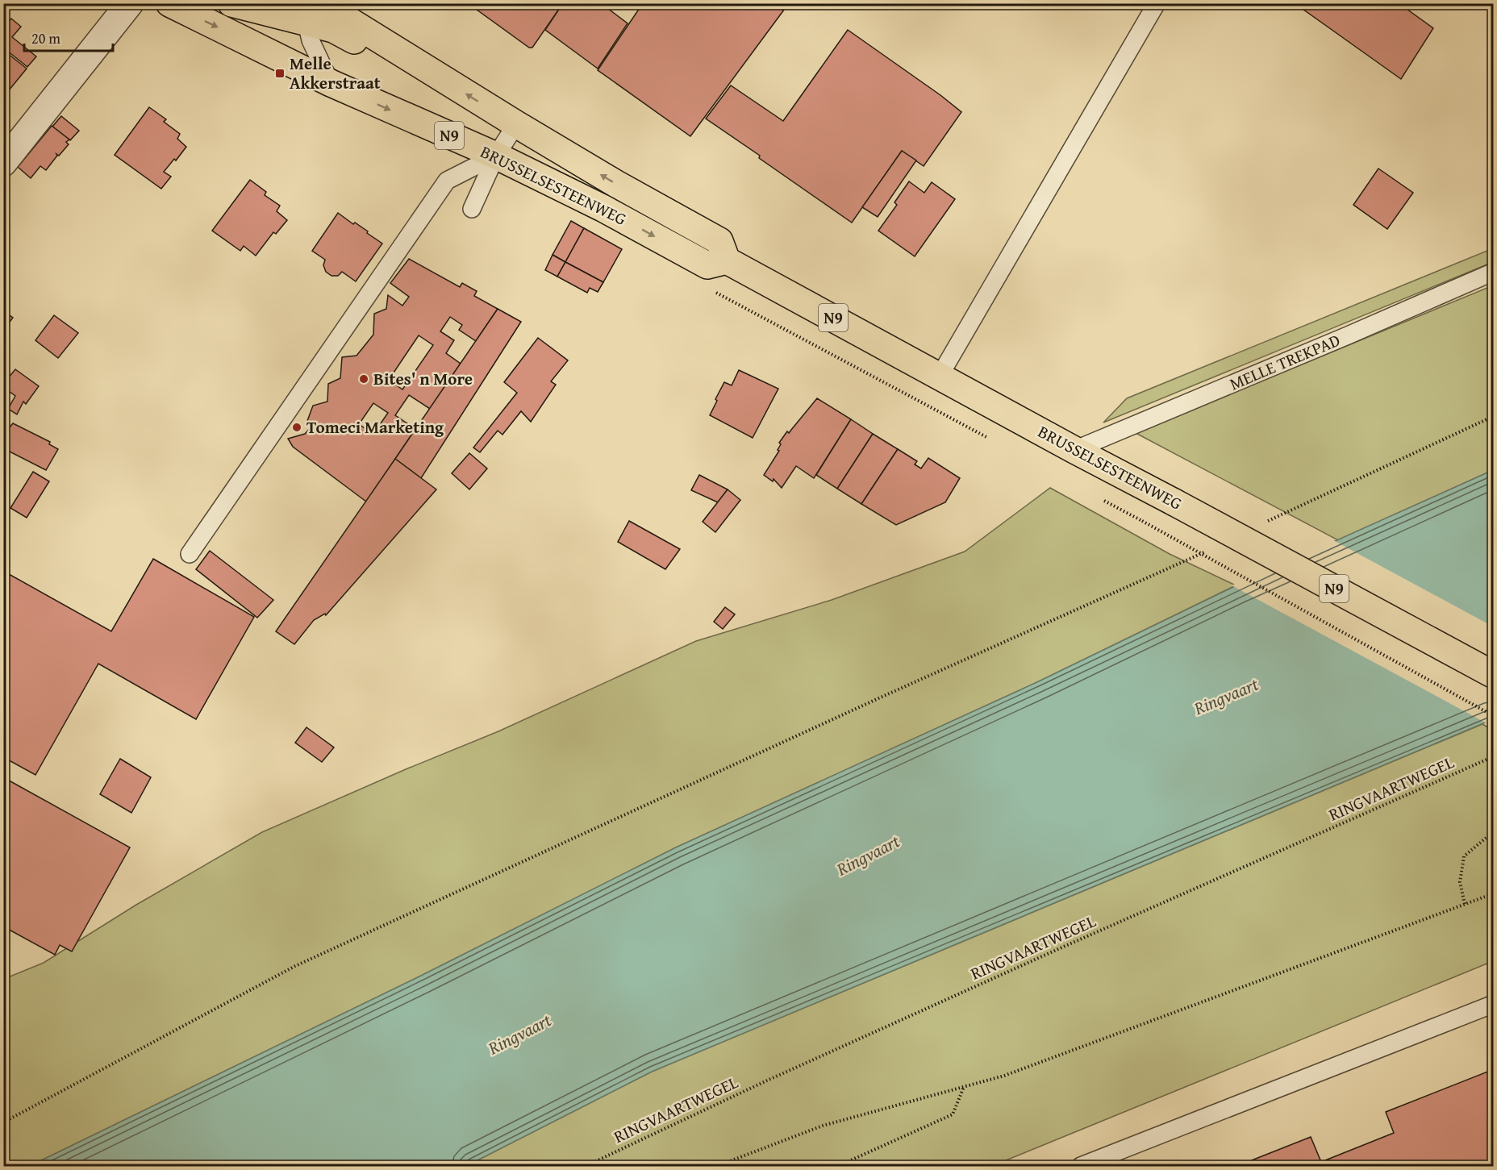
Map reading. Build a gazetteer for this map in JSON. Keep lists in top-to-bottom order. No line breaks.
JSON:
{"streets":{"main road":["N9","BRUSSELSESTEENWEG"],"lane":["MELLE TREKPAD"],"path":["RINGVAARTWEGEL"]},"crossings":[["BRUSSELSESTEENWEG","MELLE TREKPAD"]],"water":["Ringvaart"],"places":{"transit":["Melle Akkerstraat"],"other":["Bites' n More","Tomeci Marketing"]},"scale_bar":"20 m"}
